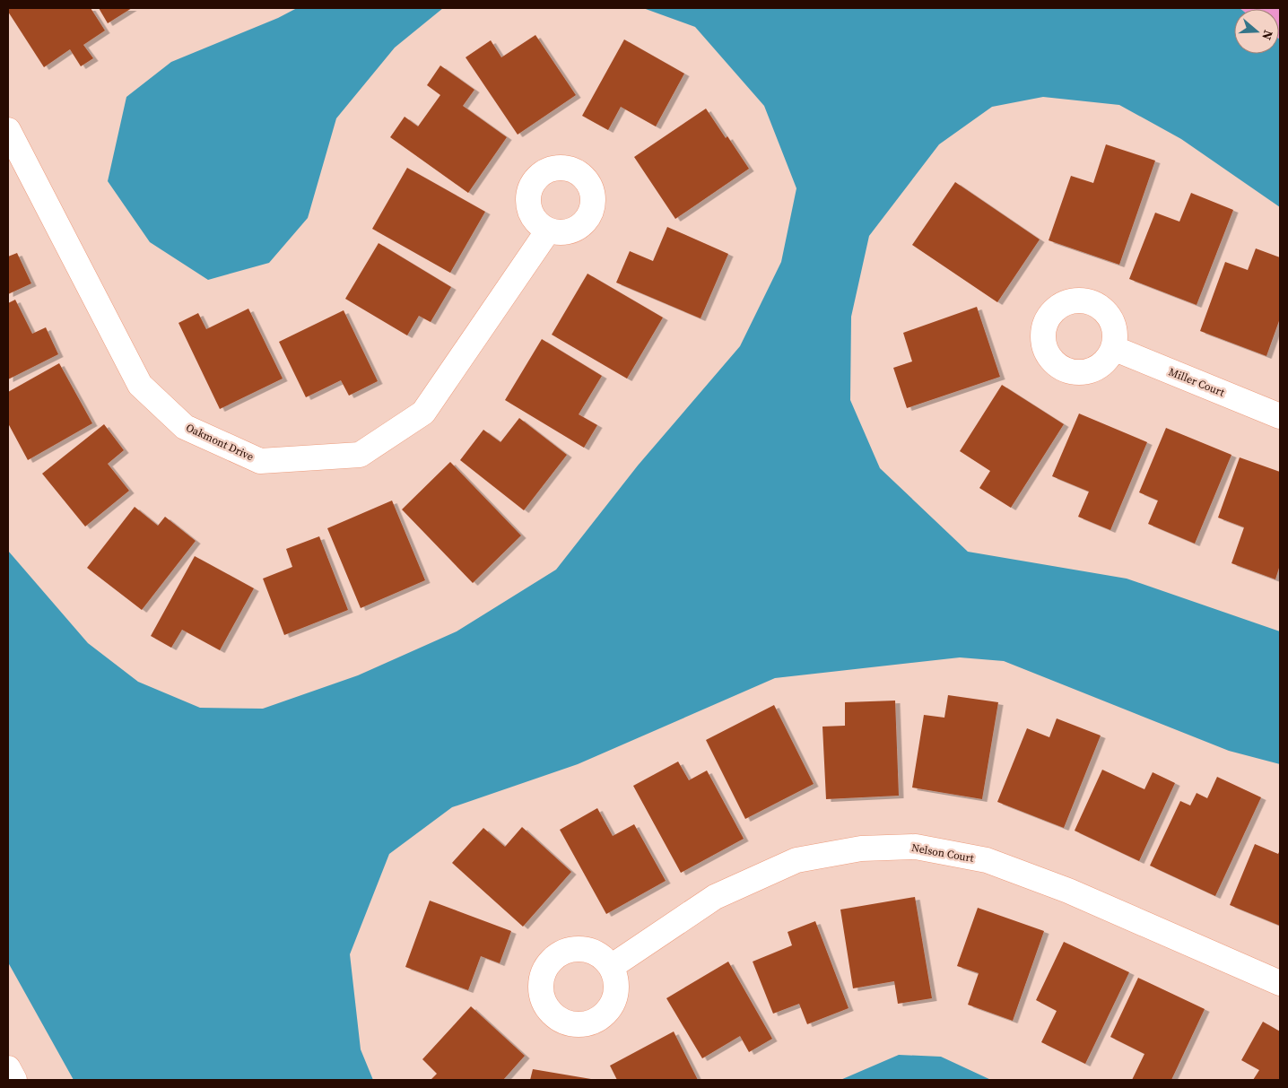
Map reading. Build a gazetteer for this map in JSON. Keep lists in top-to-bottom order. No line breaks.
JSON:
{"streets":{"street":["Miller Court","Oakmont Drive","Nelson Court"]},"north":"right"}
